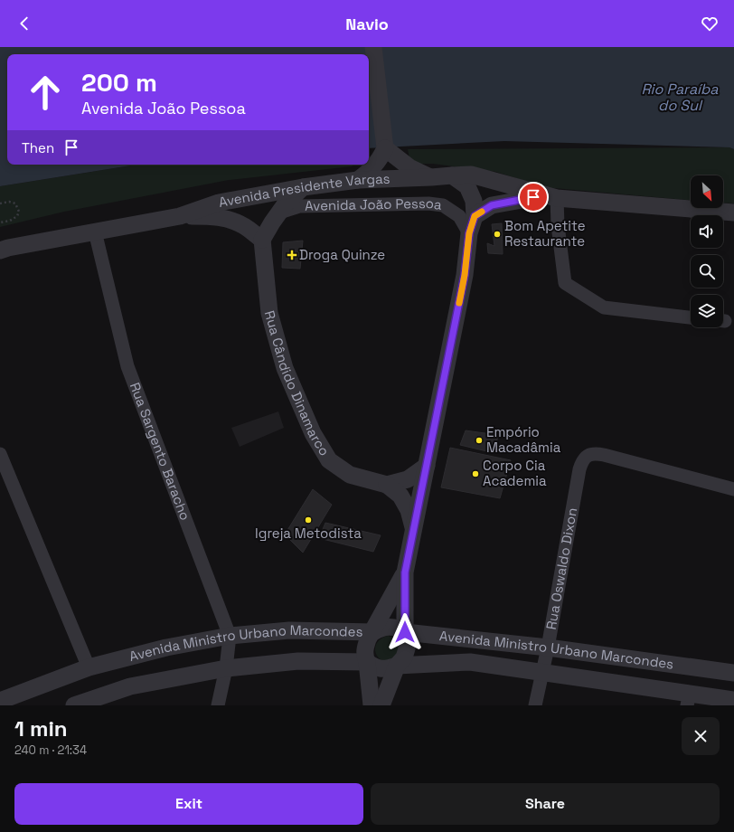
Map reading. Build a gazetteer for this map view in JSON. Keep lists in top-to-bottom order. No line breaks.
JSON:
{"streets":{"street":["Avenida Presidente Vargas","Avenida João Pessoa","Rua Cândido Dinamarco","Rua Sargento Baracho","Rua Oswaldo Dixon","Avenida Ministro Urbano Marcondes"]},"crossings":[["Avenida Presidente Vargas","Avenida João Pessoa"],["Avenida Presidente Vargas","Rua Cândido Dinamarco"],["Avenida Presidente Vargas","Rua Sargento Baracho"],["Avenida João Pessoa","Rua Cândido Dinamarco"],["Rua Sargento Baracho","Avenida Ministro Urbano Marcondes"],["Rua Oswaldo Dixon","Avenida Ministro Urbano Marcondes"]],"water":["Rio Paraíba do Sul"],"places":{"other":["Bom Apetite Restaurante","Empório Macadâmia","Corpo Cia Academia","Igreja Metodista"],"health":["Droga Quinze"]},"north":"bottom right","page":{"header":"Navio","turn":["200 m","Avenida João Pessoa"],"then":"Then","heading":["1 min","240 m · 21:34"],"buttons":["Exit","Share"]}}
